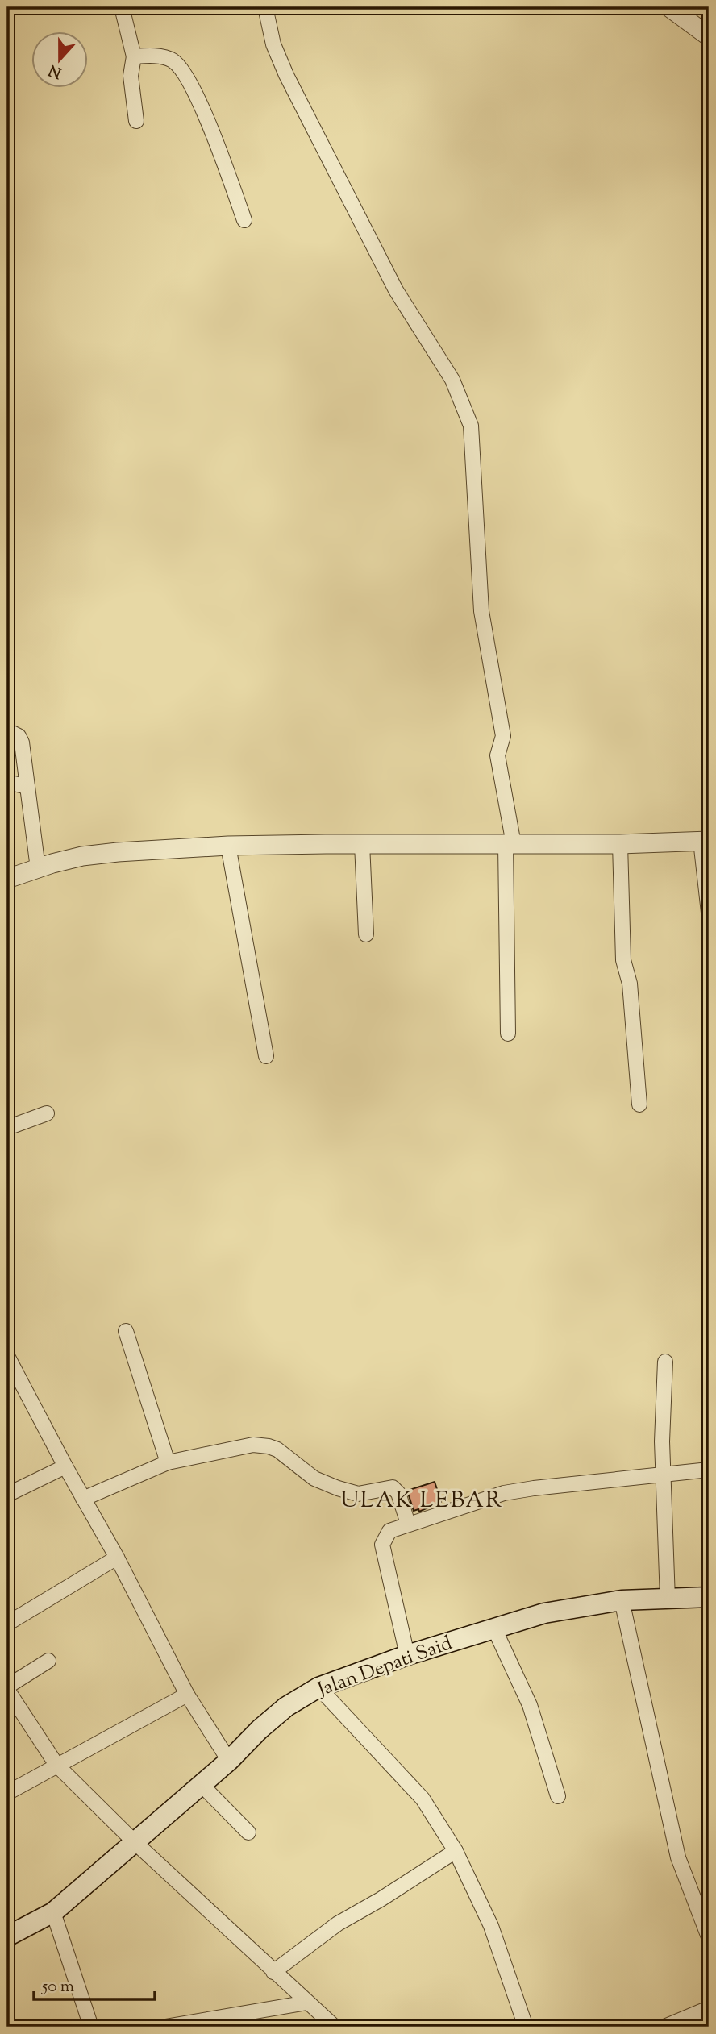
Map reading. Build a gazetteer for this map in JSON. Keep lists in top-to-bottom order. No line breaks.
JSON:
{"streets":{"main road":["Jalan Depati Said"]},"districts":["ULAK LEBAR"],"scale_bar":"50 m","north":"bottom"}
